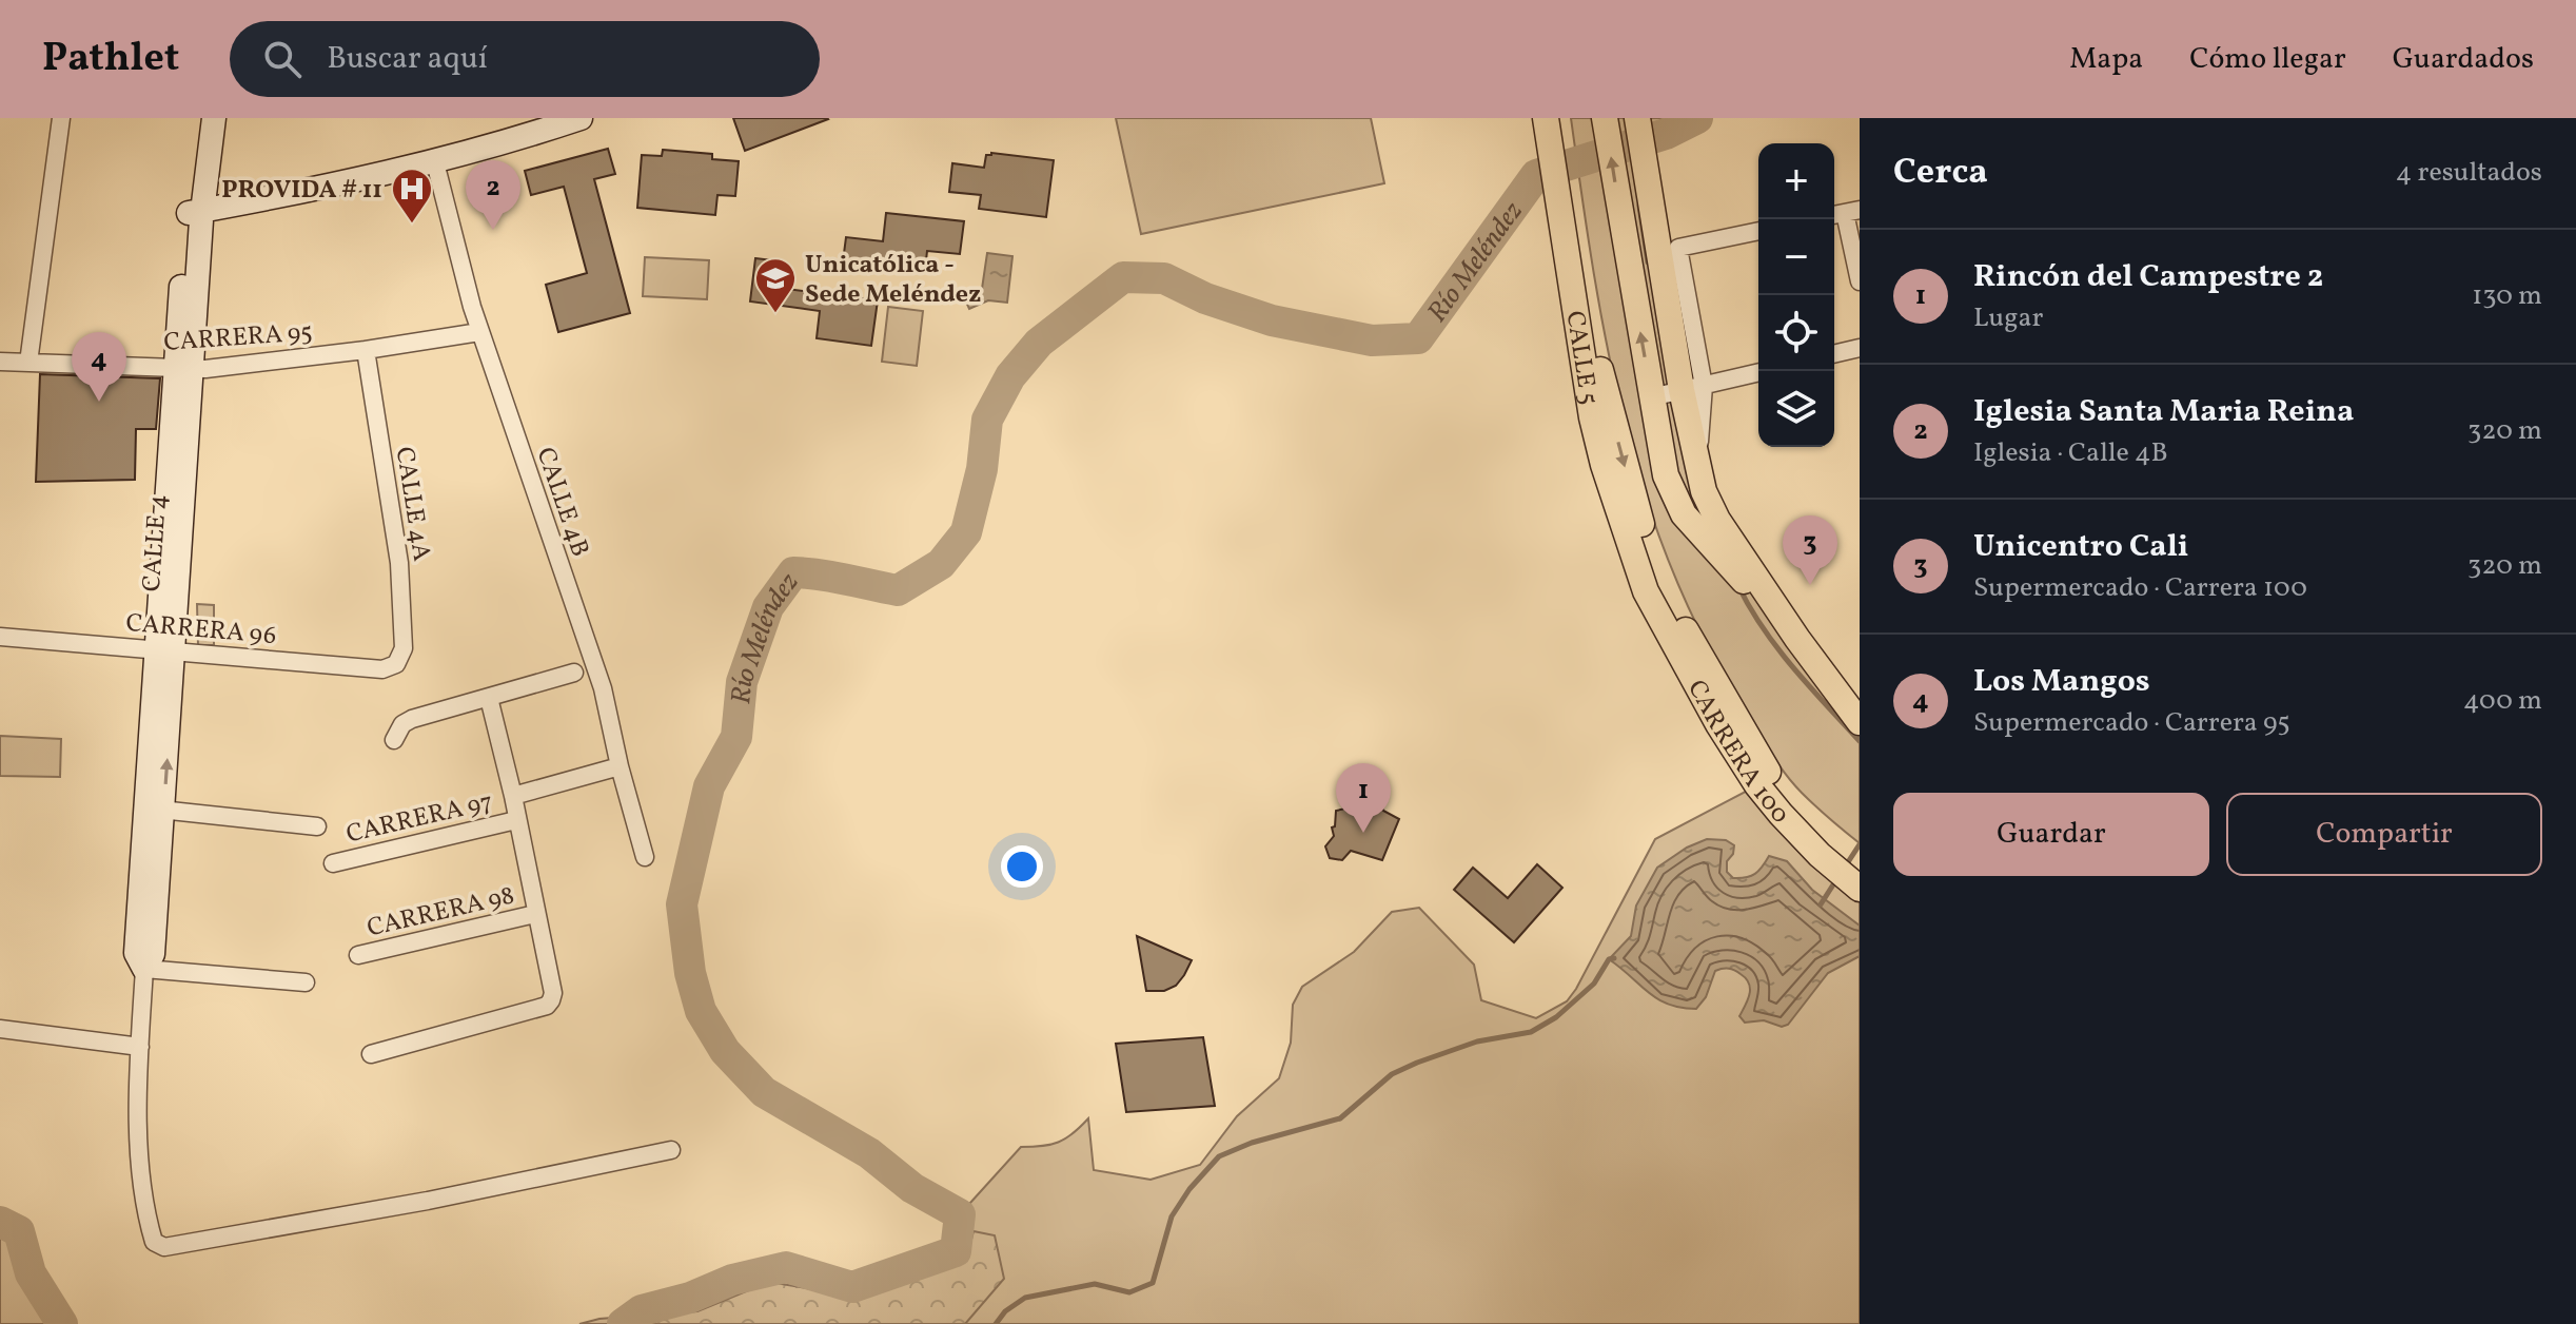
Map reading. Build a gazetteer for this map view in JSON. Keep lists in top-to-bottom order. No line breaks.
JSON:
{"streets":{"main road":["CALLE 5","CARRERA 100"],"street":["CARRERA 95","CALLE 4B","CALLE 4A","CALLE 4","CARRERA 96","CARRERA 97","CARRERA 98"]},"crossings":[["CARRERA 95","CALLE 4B"],["CARRERA 95","CALLE 4A"],["CARRERA 95","CALLE 4"],["CALLE 5","CARRERA 100"],["CALLE 4A","CARRERA 96"],["CALLE 4","CARRERA 96"],["CALLE 4","CARRERA 97"]],"water":["Río Meléndez"],"places":{"hospital":["PROVIDA # 11"],"school or university":["Unicatólica - Sede Meléndez"]},"page":{"header":"Pathlet","search":"Buscar aquí","nav":["Mapa","Cómo llegar","Guardados"],"heading":["Cerca","4 resultados"],"map_buttons":["+","−"],"pins":["2","4","3","1"],"list":[{"mark":"1","name":"Rincón del Campestre 2","note":"Lugar","value":"130 m"},{"mark":"2","name":"Iglesia Santa Maria Reina","note":"Iglesia · Calle 4B","value":"320 m"},{"mark":"3","name":"Unicentro Cali","note":"Supermercado · Carrera 100","value":"320 m"},{"mark":"4","name":"Los Mangos","note":"Supermercado · Carrera 95","value":"400 m"}],"buttons":["Guardar","Compartir"]}}
